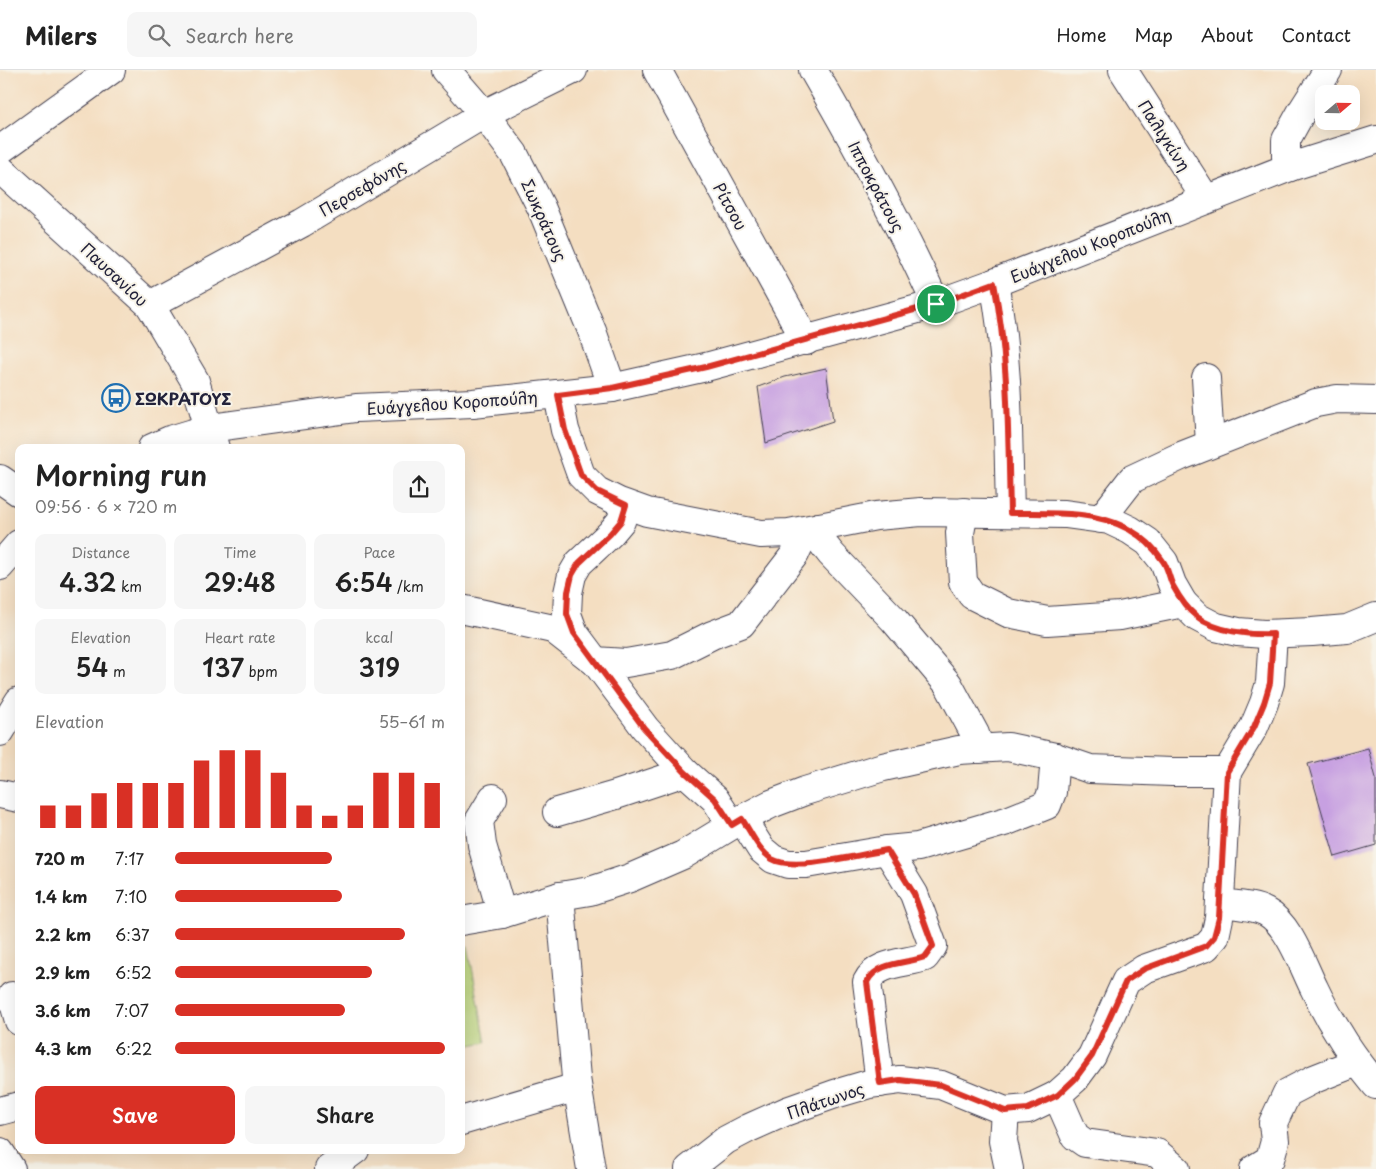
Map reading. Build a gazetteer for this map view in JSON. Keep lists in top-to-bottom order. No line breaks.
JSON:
{"streets":{"street":["Παλιγκίνη","Ιπποκράτους","Περσεφόνης","Ρίτσου","Σωκράτους","Ευάγγελου Κοροπούλη","Παυσανίου","Πλάτωνος"]},"crossings":[["Παλιγκίνη","Ευάγγελου Κοροπούλη"],["Ιπποκράτους","Ευάγγελου Κοροπούλη"],["Περσεφόνης","Σωκράτους"],["Περσεφόνης","Παυσανίου"],["Ρίτσου","Ευάγγελου Κοροπούλη"],["Σωκράτους","Ευάγγελου Κοροπούλη"],["Ευάγγελου Κοροπούλη","Παυσανίου"]],"places":{"bus stop":["ΣΩΚΡΑΤΟΥΣ"]},"north":"right","page":{"header":"Milers","search":"Search here","nav":["Home","Map","About","Contact"],"heading":["Morning run","09:56 · 6 × 720 m"],"stats":[["Distance","4.32 km"],["Time","29:48"],["Pace","6:54 /km"],["Elevation","54 m"],["Heart rate","137 bpm"],["kcal","319"]],"chart":["Elevation","55–61 m"],"list":[{"name":"720 m","note":"7:17"},{"name":"1.4 km","note":"7:10"},{"name":"2.2 km","note":"6:37"},{"name":"2.9 km","note":"6:52"},{"name":"3.6 km","note":"7:07"},{"name":"4.3 km","note":"6:22"}],"buttons":["Save","Share"]}}
